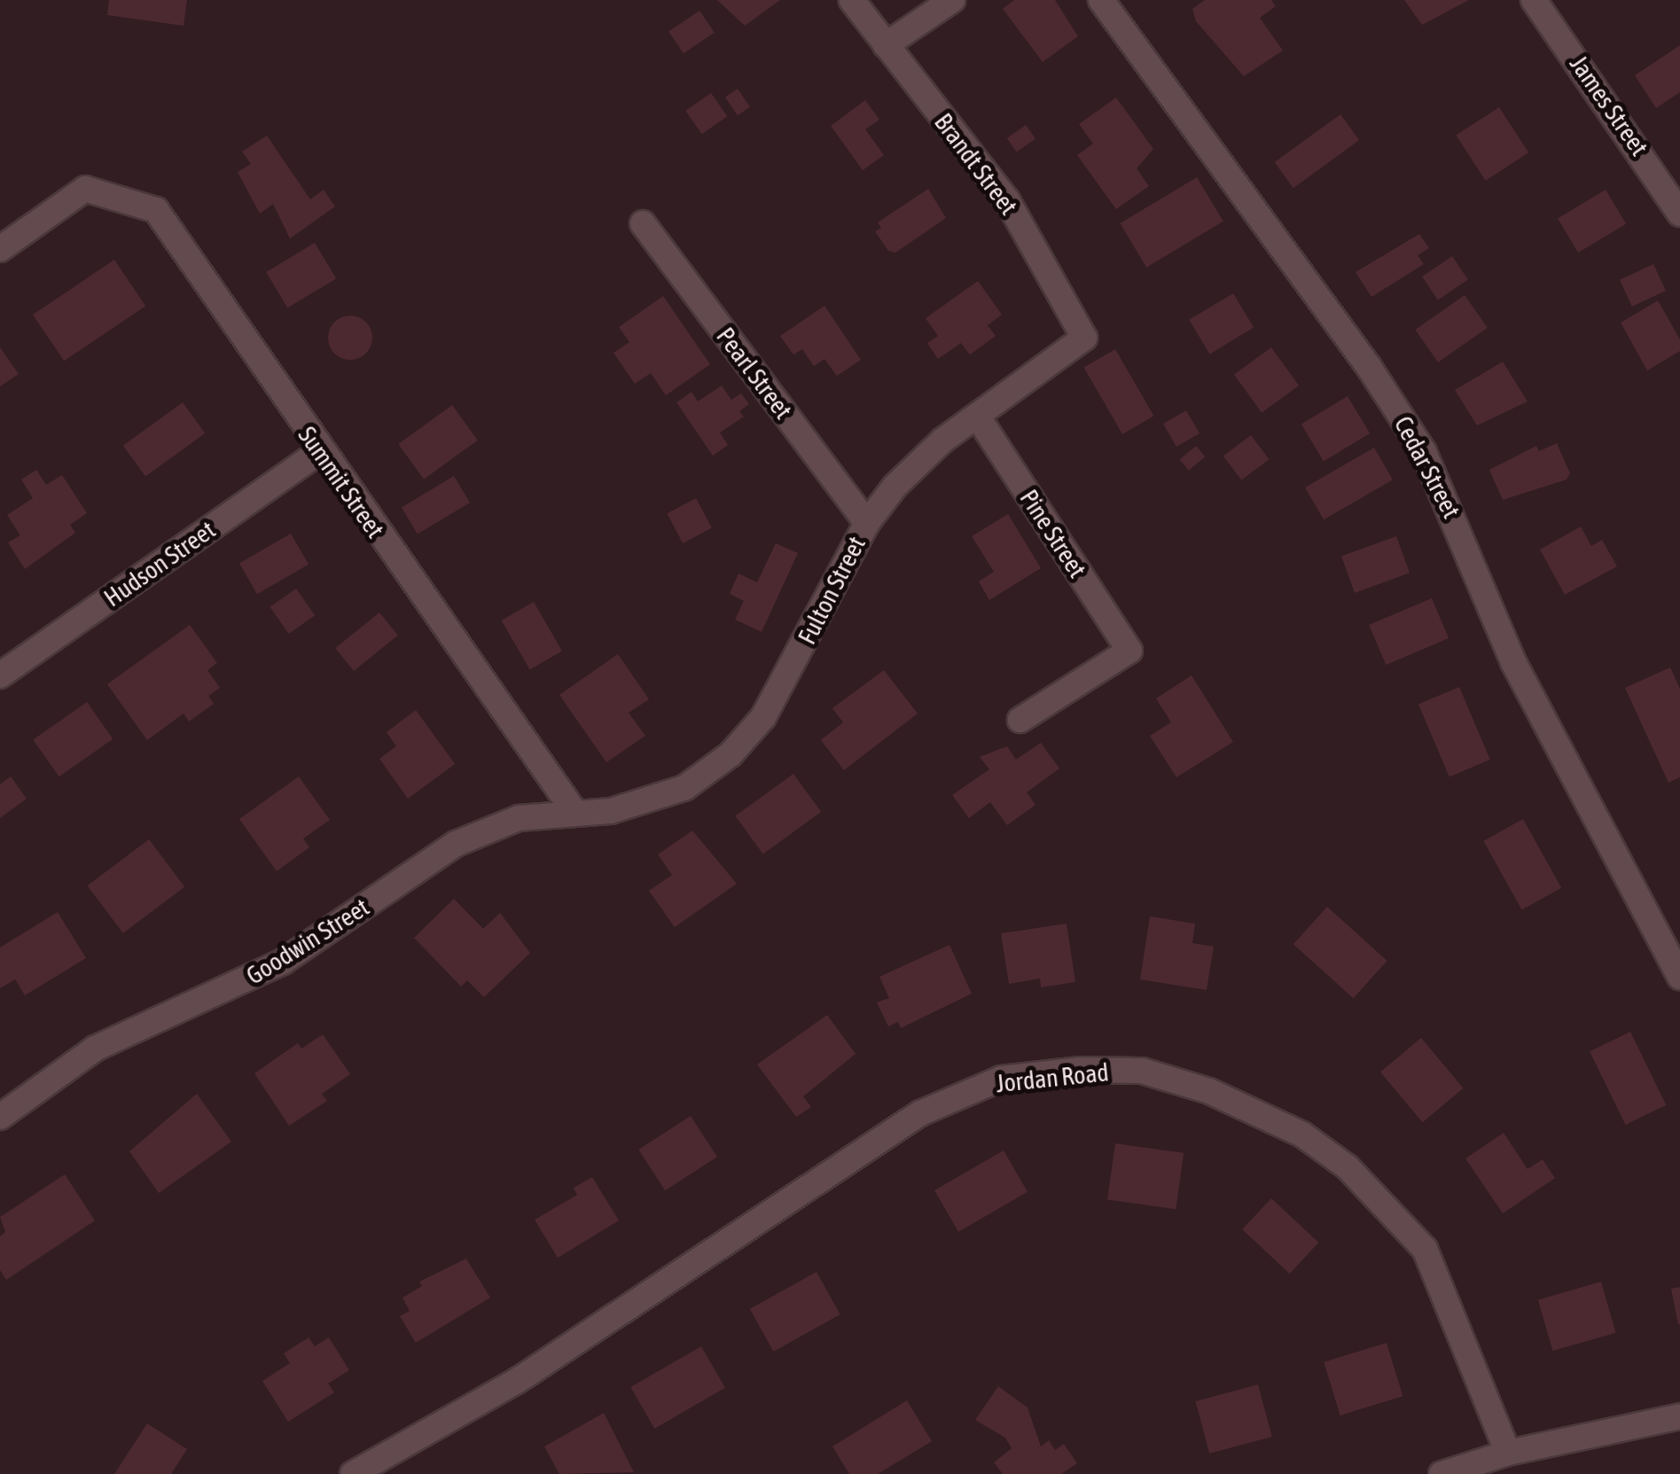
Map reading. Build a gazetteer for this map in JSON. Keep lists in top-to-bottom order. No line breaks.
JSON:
{"streets":{"street":["James Street","Brandt Street","Pearl Street","Cedar Street","Summit Street","Pine Street","Hudson Street","Fulton Street","Goodwin Street","Jordan Road"]},"crossings":[["Brandt Street","Fulton Street"],["Pearl Street","Fulton Street"],["Summit Street","Hudson Street"],["Summit Street","Fulton Street"],["Summit Street","Goodwin Street"],["Pine Street","Fulton Street"],["Fulton Street","Goodwin Street"]]}
